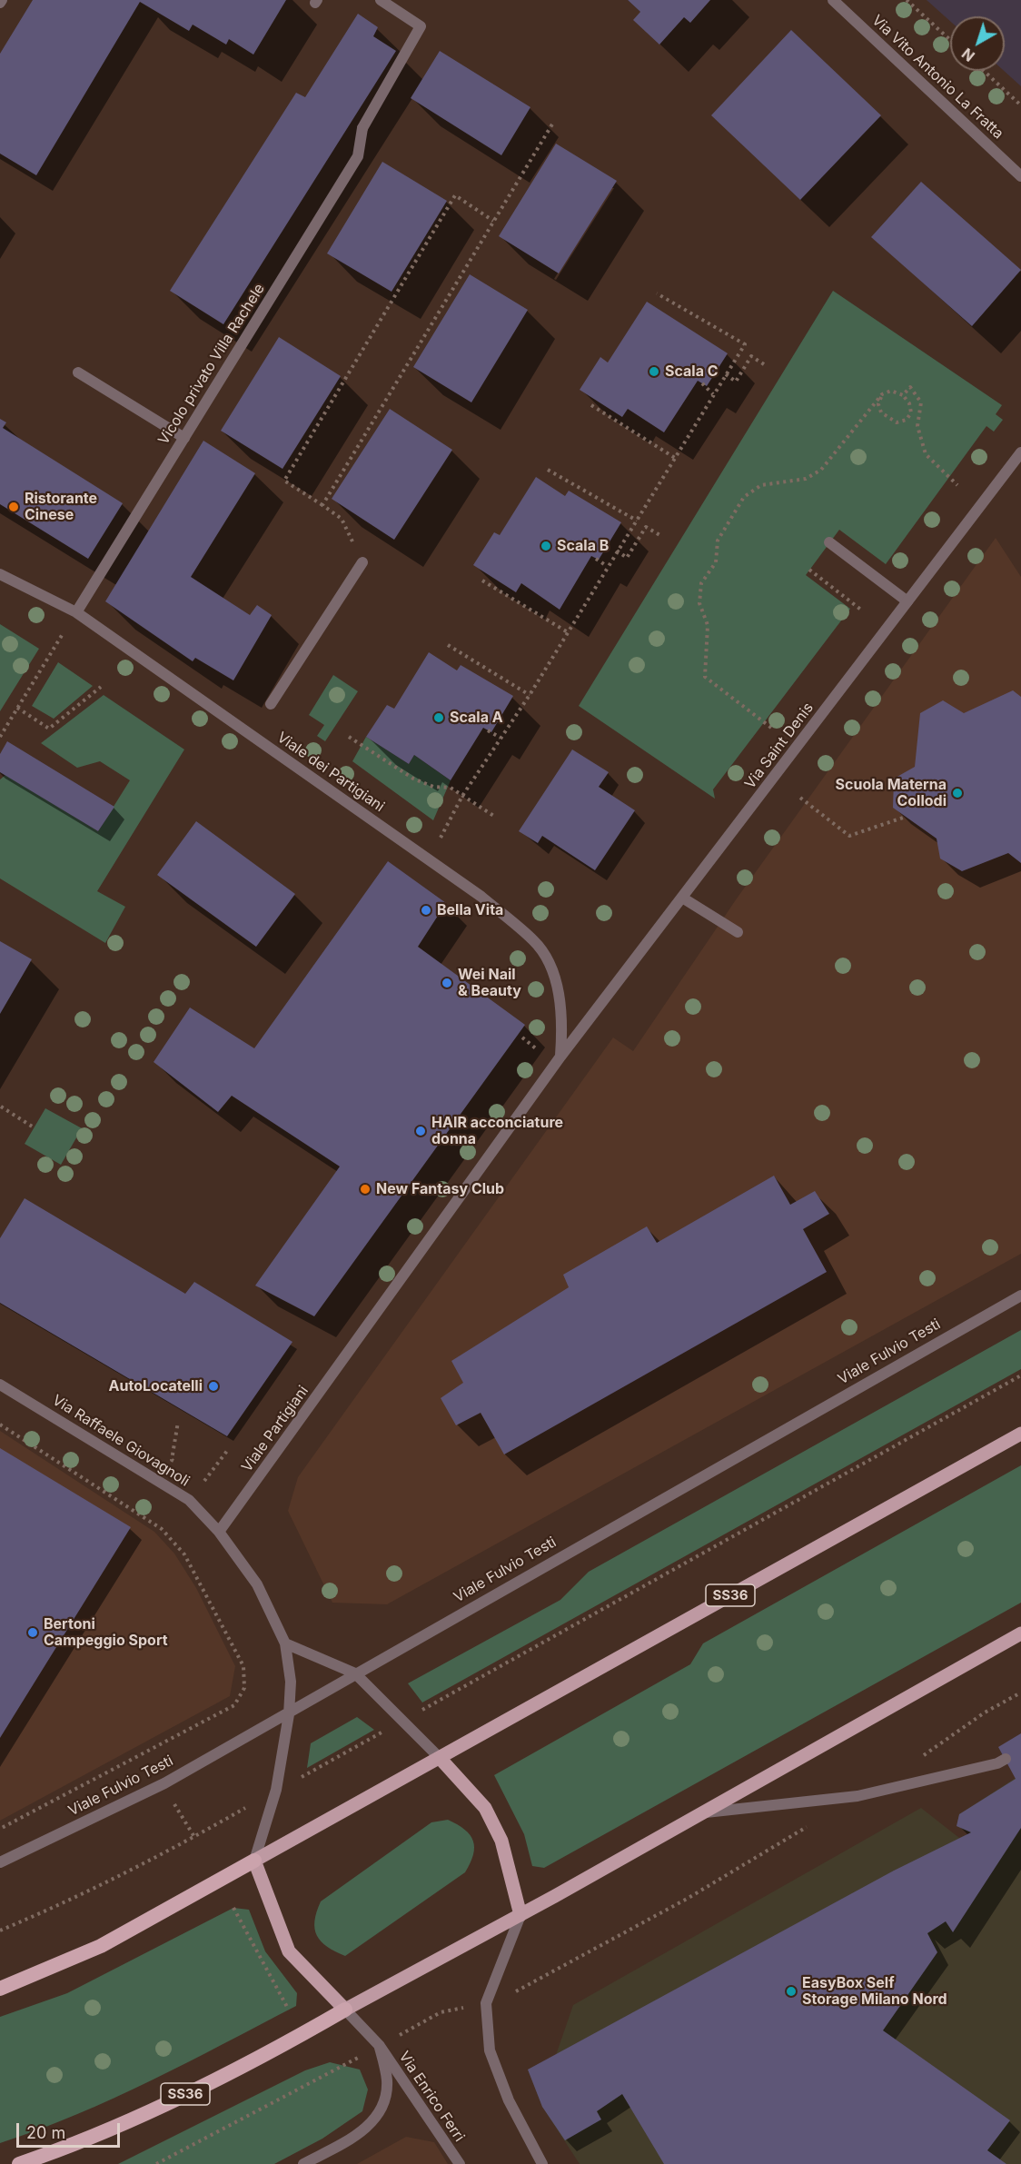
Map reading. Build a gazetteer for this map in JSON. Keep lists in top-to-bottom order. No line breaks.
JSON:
{"streets":{"highway":["SS36"],"street":["Via Vito Antonio La Fratta","Vicolo privato Villa Rachele","Via Saint Denis","Viale dei Partigiani","Viale Fulvio Testi","Viale Partigiani","Via Raffaele Giovagnoli","Via Enrico Ferri"]},"crossings":[["Vicolo privato Villa Rachele","Viale dei Partigiani"],["Via Saint Denis","Viale dei Partigiani"],["Via Saint Denis","Viale Partigiani"],["Viale dei Partigiani","Viale Partigiani"],["Viale Partigiani","Via Raffaele Giovagnoli"]],"places":["Scala C","Ristorante Cinese","Scala B","Scala A","Scuola Materna Collodi","Bella Vita","Wei Nail & Beauty","HAIR acconciature donna","New Fantasy Club","AutoLocatelli","Bertoni Campeggio Sport","EasyBox Self Storage Milano Nord"],"scale_bar":"20 m","north":"bottom left"}
